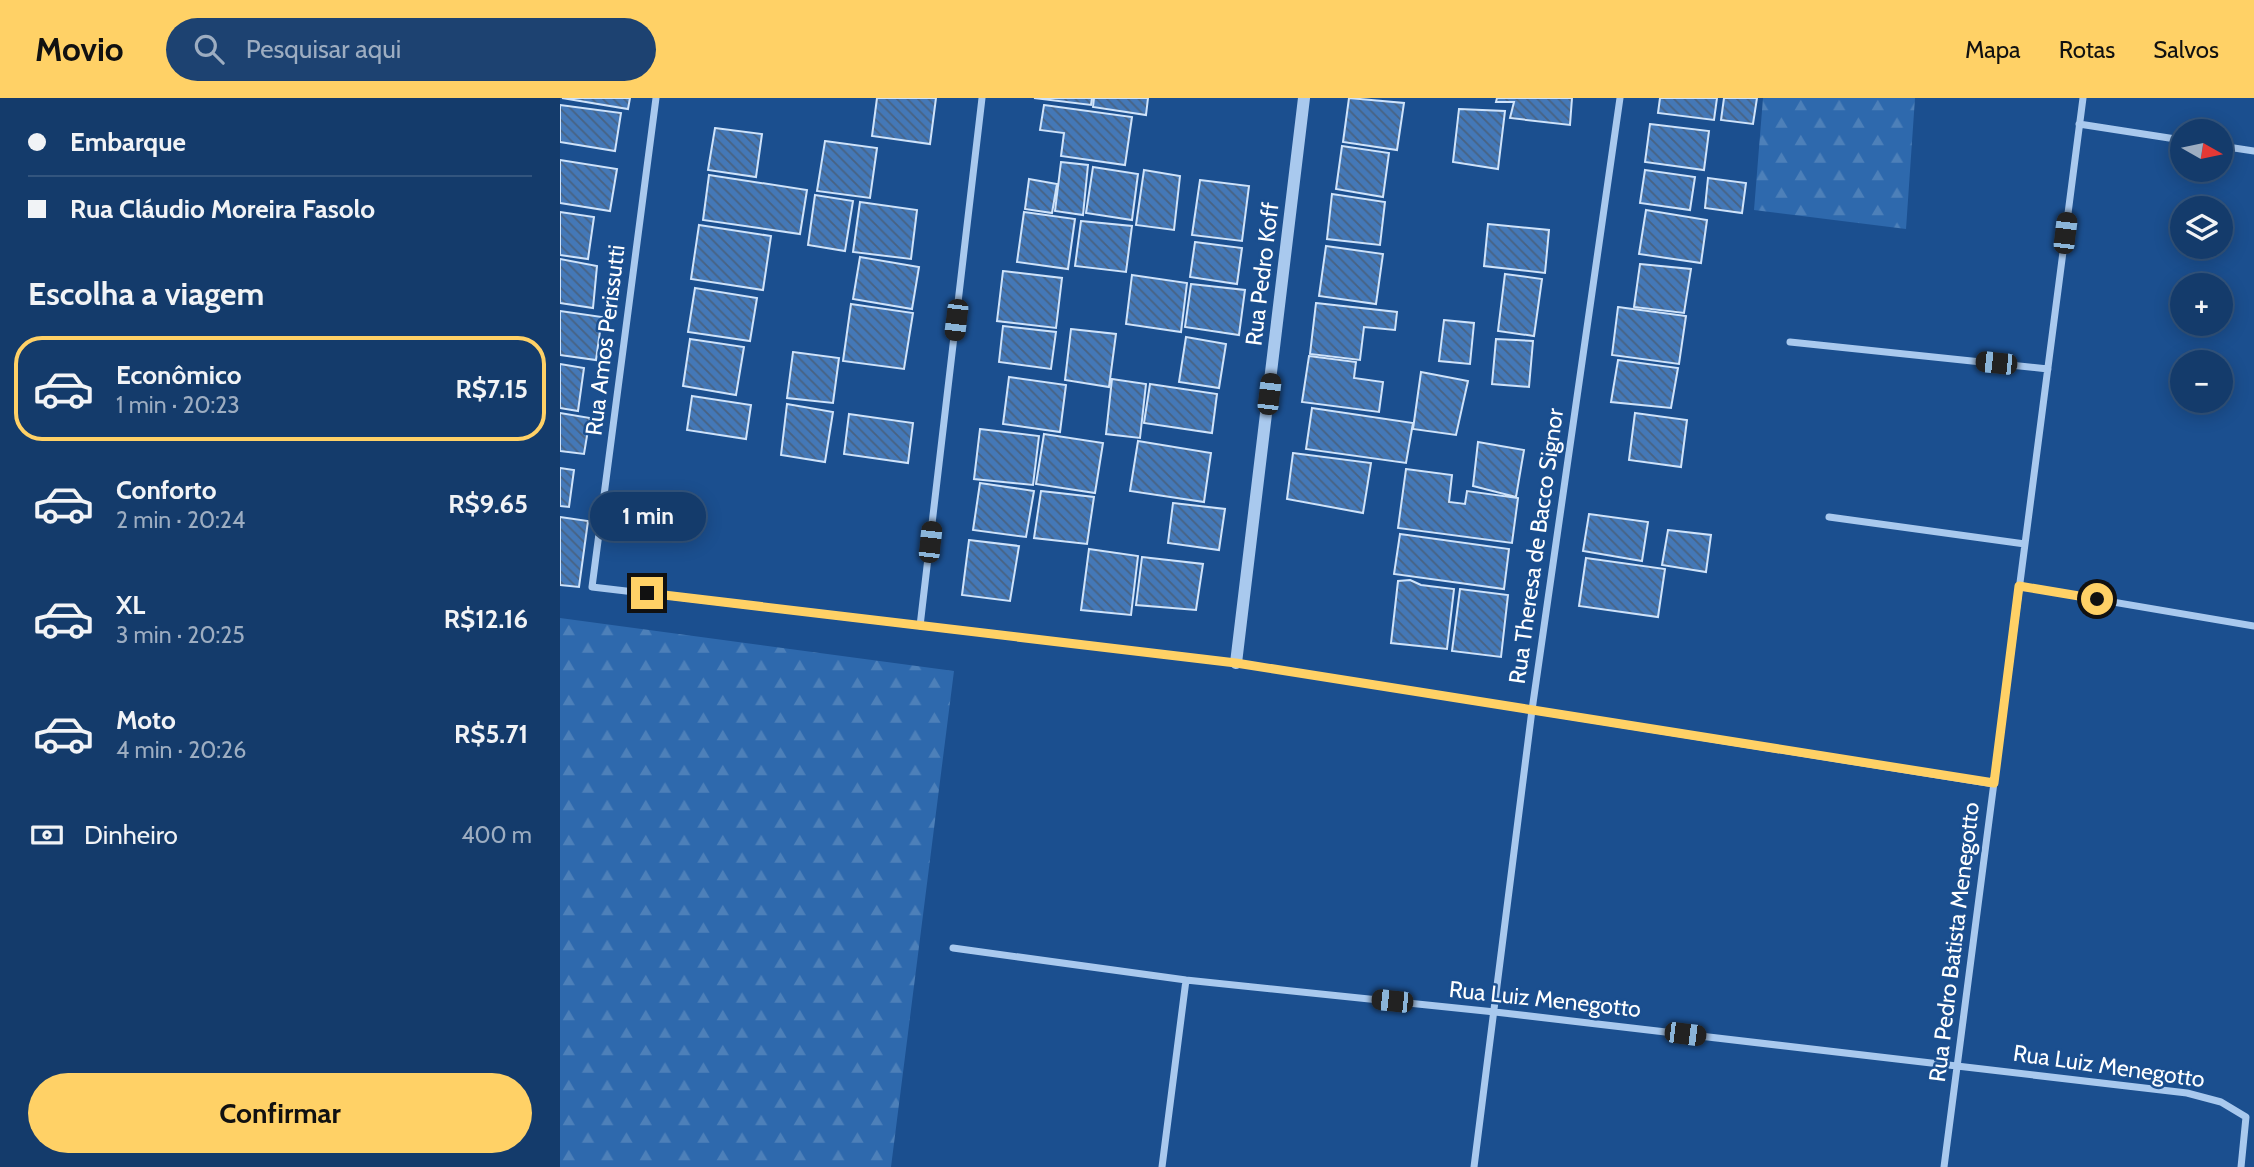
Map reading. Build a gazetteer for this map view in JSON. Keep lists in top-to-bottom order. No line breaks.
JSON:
{"streets":{"street":["Rua Pedro Koff","Rua Amos Perissutti","Rua Theresa de Bacco Signor","Rua Pedro Batista Menegotto","Rua Luiz Menegotto"]},"crossings":[["Rua Theresa de Bacco Signor","Rua Luiz Menegotto"],["Rua Pedro Batista Menegotto","Rua Luiz Menegotto"]],"north":"right","page":{"header":"Movio","search":"Pesquisar aqui","nav":["Mapa","Rotas","Salvos"],"banner":["Embarque","Rua Cláudio Moreira Fasolo"],"map_buttons":["+","−"],"heading":"Escolha a viagem","list":[{"name":"Econômico","note":"1 min · 20:23","value":"R$7.15"},{"name":"Conforto","note":"2 min · 20:24","value":"R$9.65"},{"name":"XL","note":"3 min · 20:25","value":"R$12.16"},{"name":"Moto","note":"4 min · 20:26","value":"R$5.71"}],"bubble":"1 min","pay":["Dinheiro","400 m"],"buttons":"Confirmar"}}
